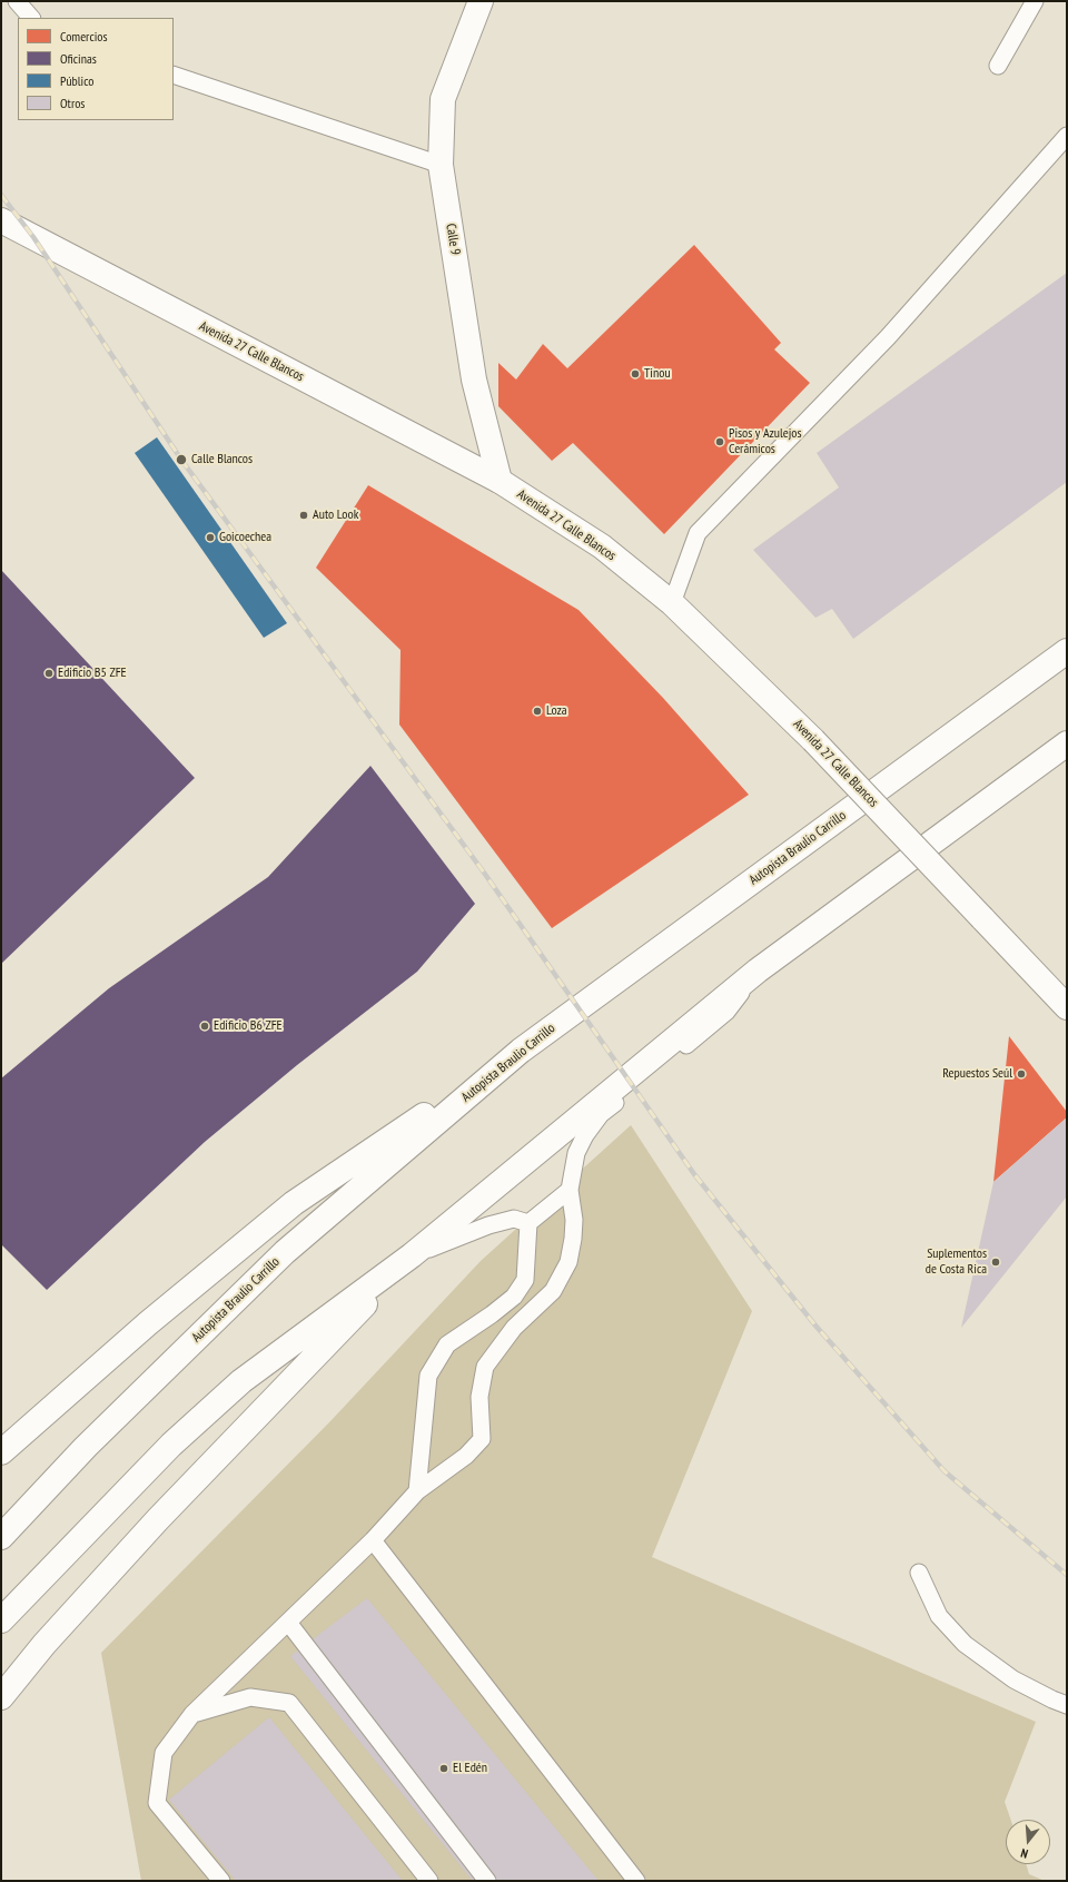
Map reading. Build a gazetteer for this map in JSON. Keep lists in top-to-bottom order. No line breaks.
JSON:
{"streets":{"main road":["Calle 9","Avenida 27 Calle Blancos","Autopista Braulio Carrillo"]},"crossings":[["Calle 9","Avenida 27 Calle Blancos"]],"places":["Tinou","Pisos y Azulejos Cerámicos","Calle Blancos","Auto Look","Goicoechea","Edificio B5 ZFE","Loza","Edificio B6 ZFE","Repuestos Seúl","Suplementos de Costa Rica","El Edén"],"legend":["Comercios","Oficinas","Público","Otros"],"north":"bottom"}
